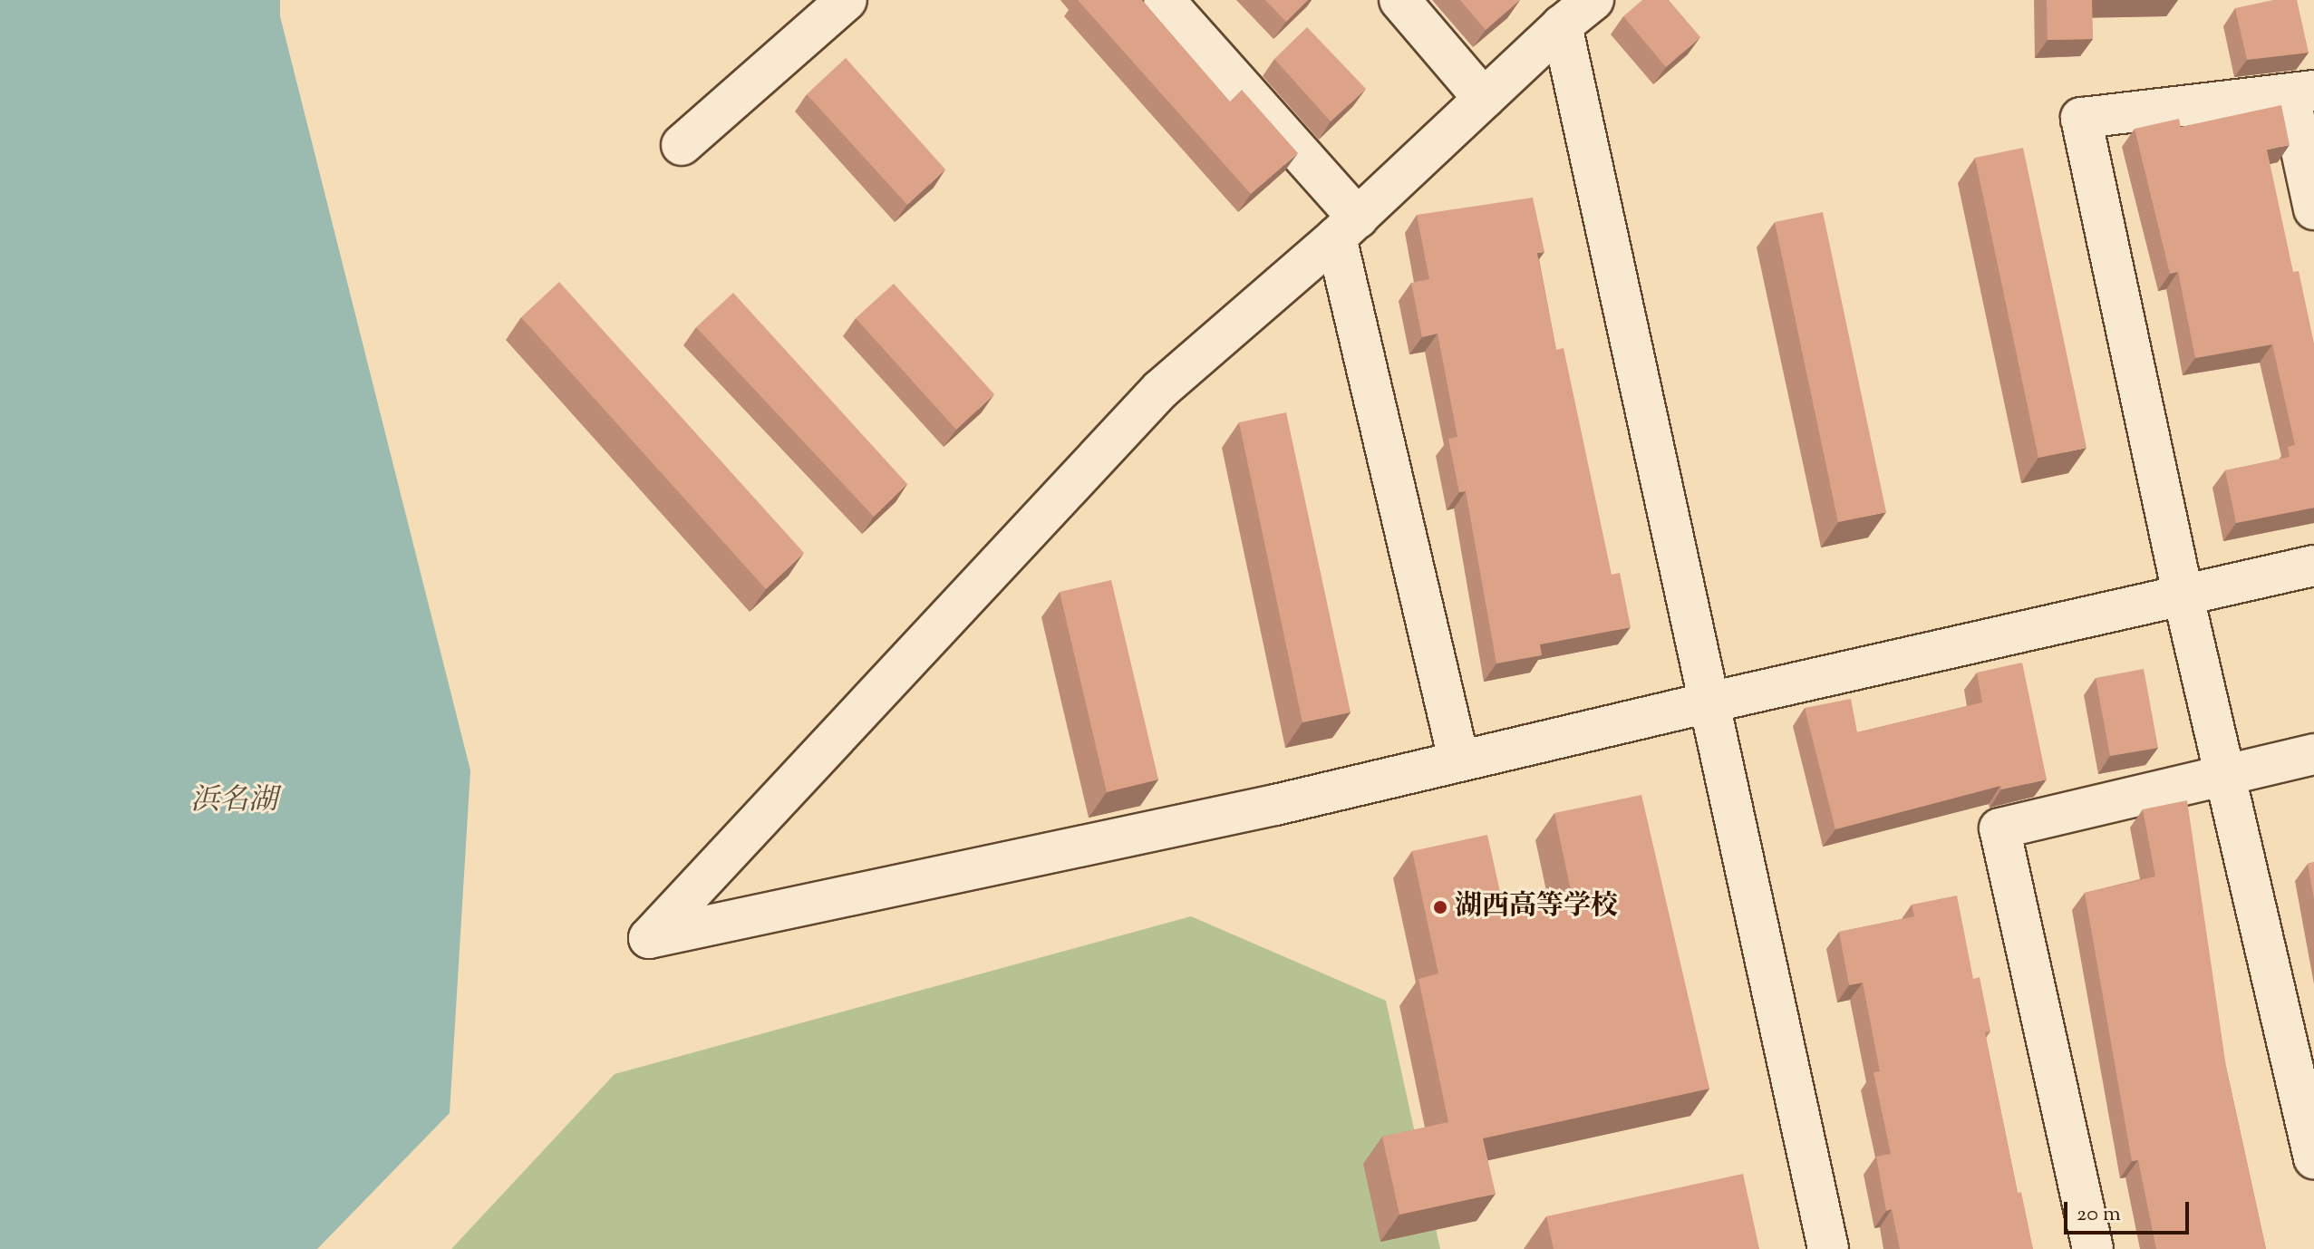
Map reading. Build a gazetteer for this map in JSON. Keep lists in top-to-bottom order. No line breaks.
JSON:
{"water":["浜名湖"],"places":["湖西高等学校"],"scale_bar":"20 m"}
